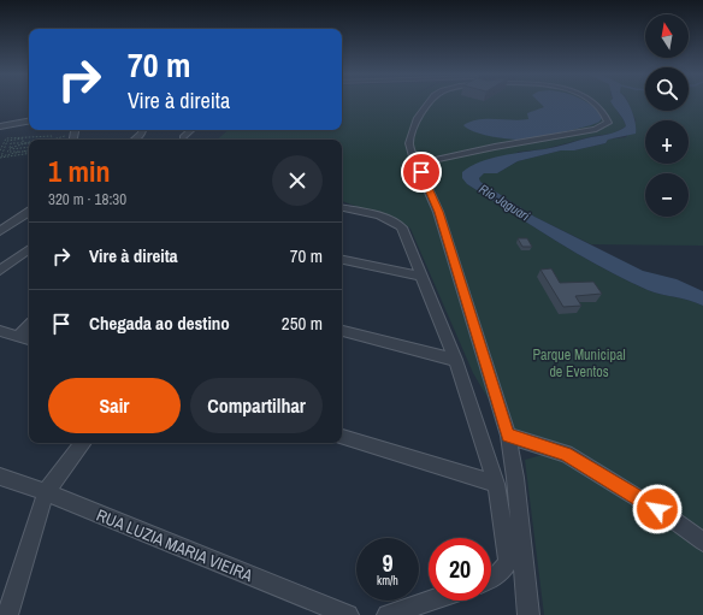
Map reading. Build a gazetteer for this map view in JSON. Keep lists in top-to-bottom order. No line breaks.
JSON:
{"streets":{"street":["RUA LUZIA MARIA VIEIRA"]},"water":["Rio Jaguari"],"parks":["Parque Municipal de Eventos"],"north":"top","page":{"map_buttons":["+","−"],"turn":["70 m","Vire à direita"],"heading":["1 min","320 m · 18:30"],"list":[{"name":"Vire à direita","value":"70 m"},{"name":"Chegada ao destino","value":"250 m"}],"buttons":["Sair","Compartilhar"],"speed":"9 km/h","limit":"20"}}
